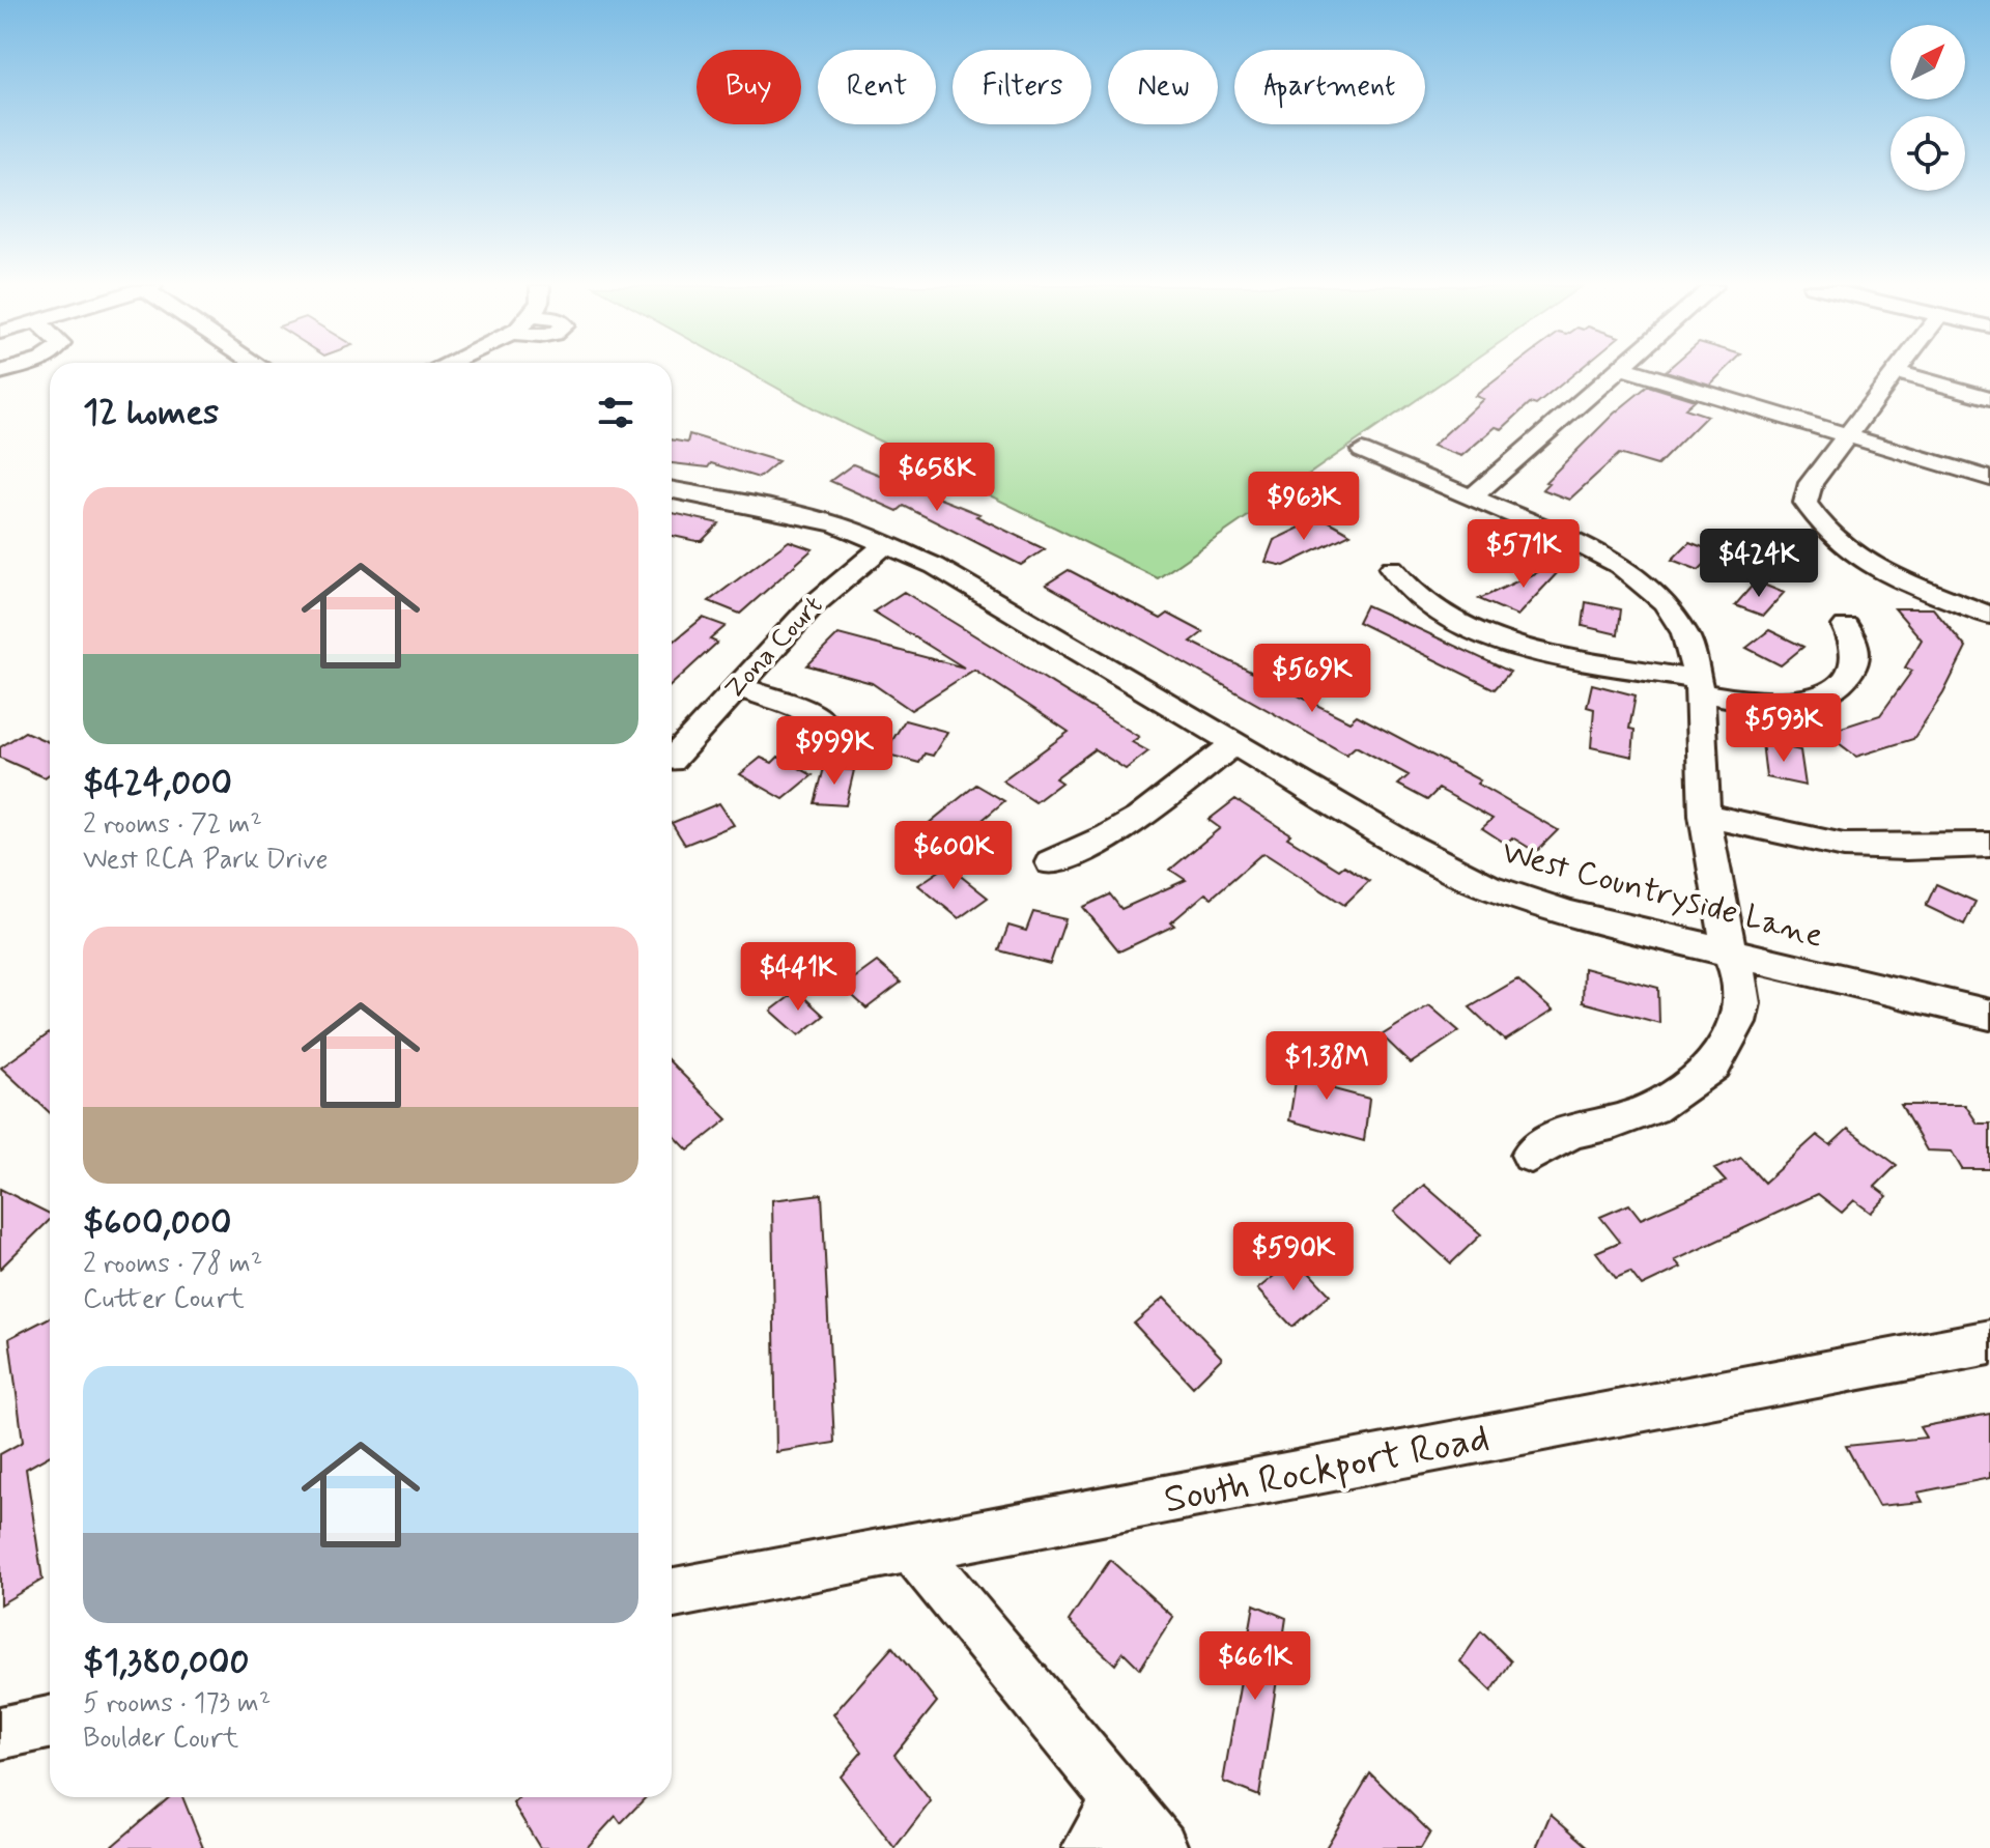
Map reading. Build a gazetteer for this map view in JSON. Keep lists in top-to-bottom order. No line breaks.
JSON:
{"streets":{"street":["Zona Court","West Countryside Lane","South Rockport Road"]},"crossings":[["Zona Court","West Countryside Lane"]],"north":"top right","page":{"chip":["Buy","Rent","Filters","New","Apartment"],"heading":"12 homes","price":["$658K","$963K","$571K","$424K","$569K","$593K","$999K","$600K","$441K","$1.38M","$590K","$661K"],"list":[{"name":"$424,000","note":"2 rooms · 72 m² · West RCA Park Drive"},{"name":"$600,000","note":"2 rooms · 78 m² · Cutter Court"},{"name":"$1,380,000","note":"5 rooms · 173 m² · Boulder Court"}]}}
